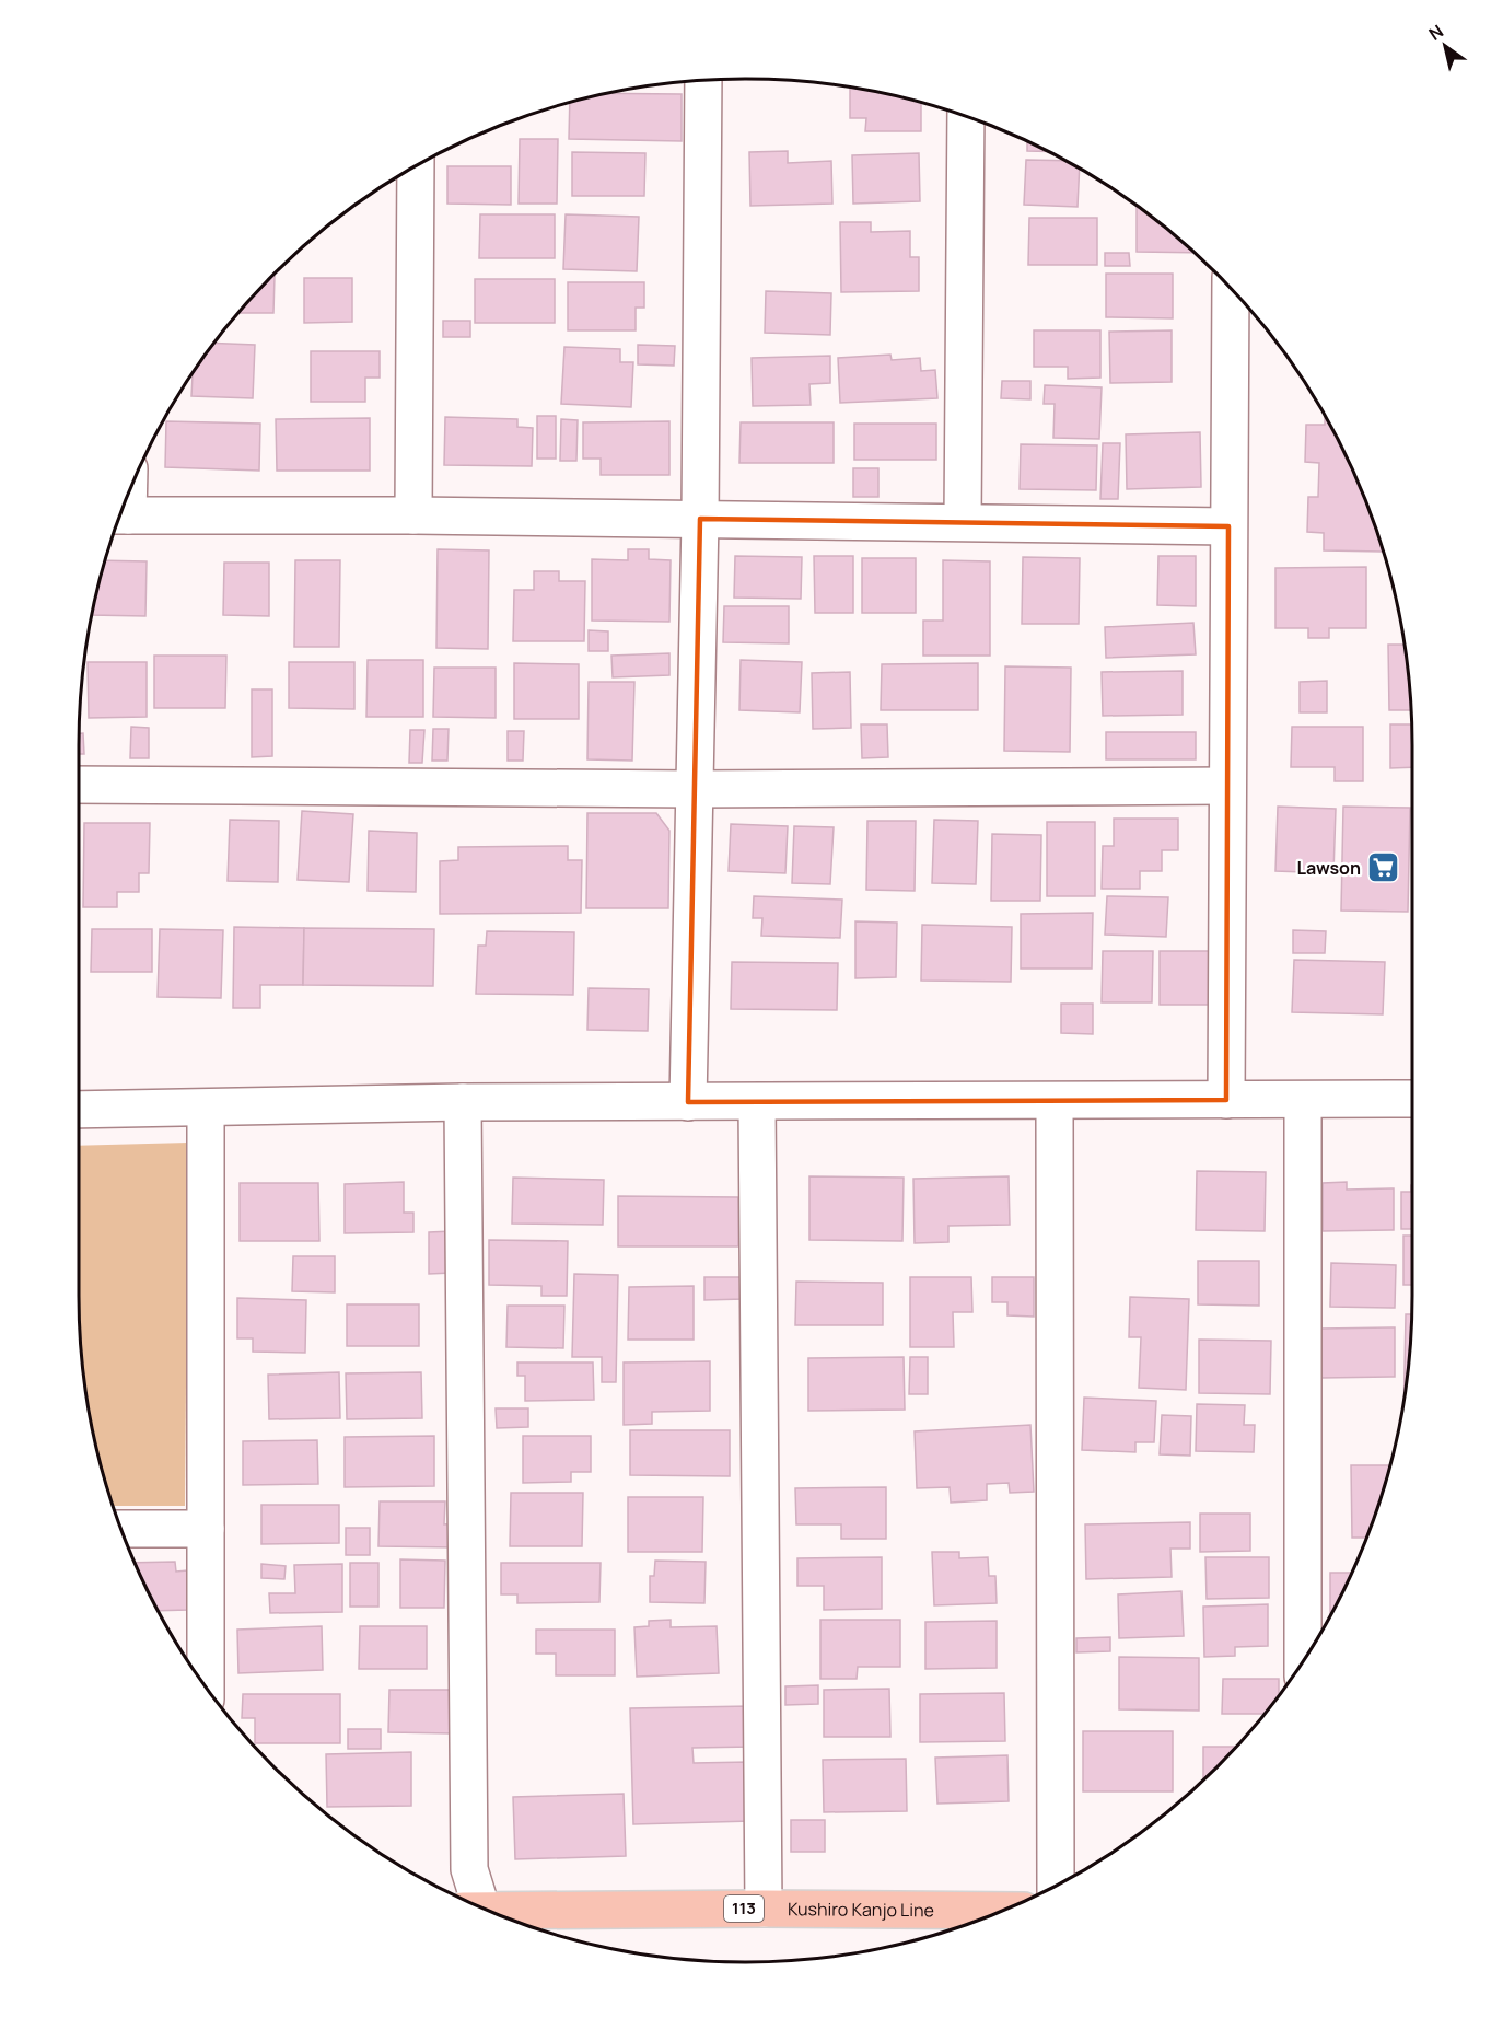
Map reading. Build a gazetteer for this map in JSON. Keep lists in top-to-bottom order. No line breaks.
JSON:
{"streets":{"main road":["113","Kushiro Kanjo Line"]},"places":{"supermarket":["Lawson"]},"north":"top left"}
